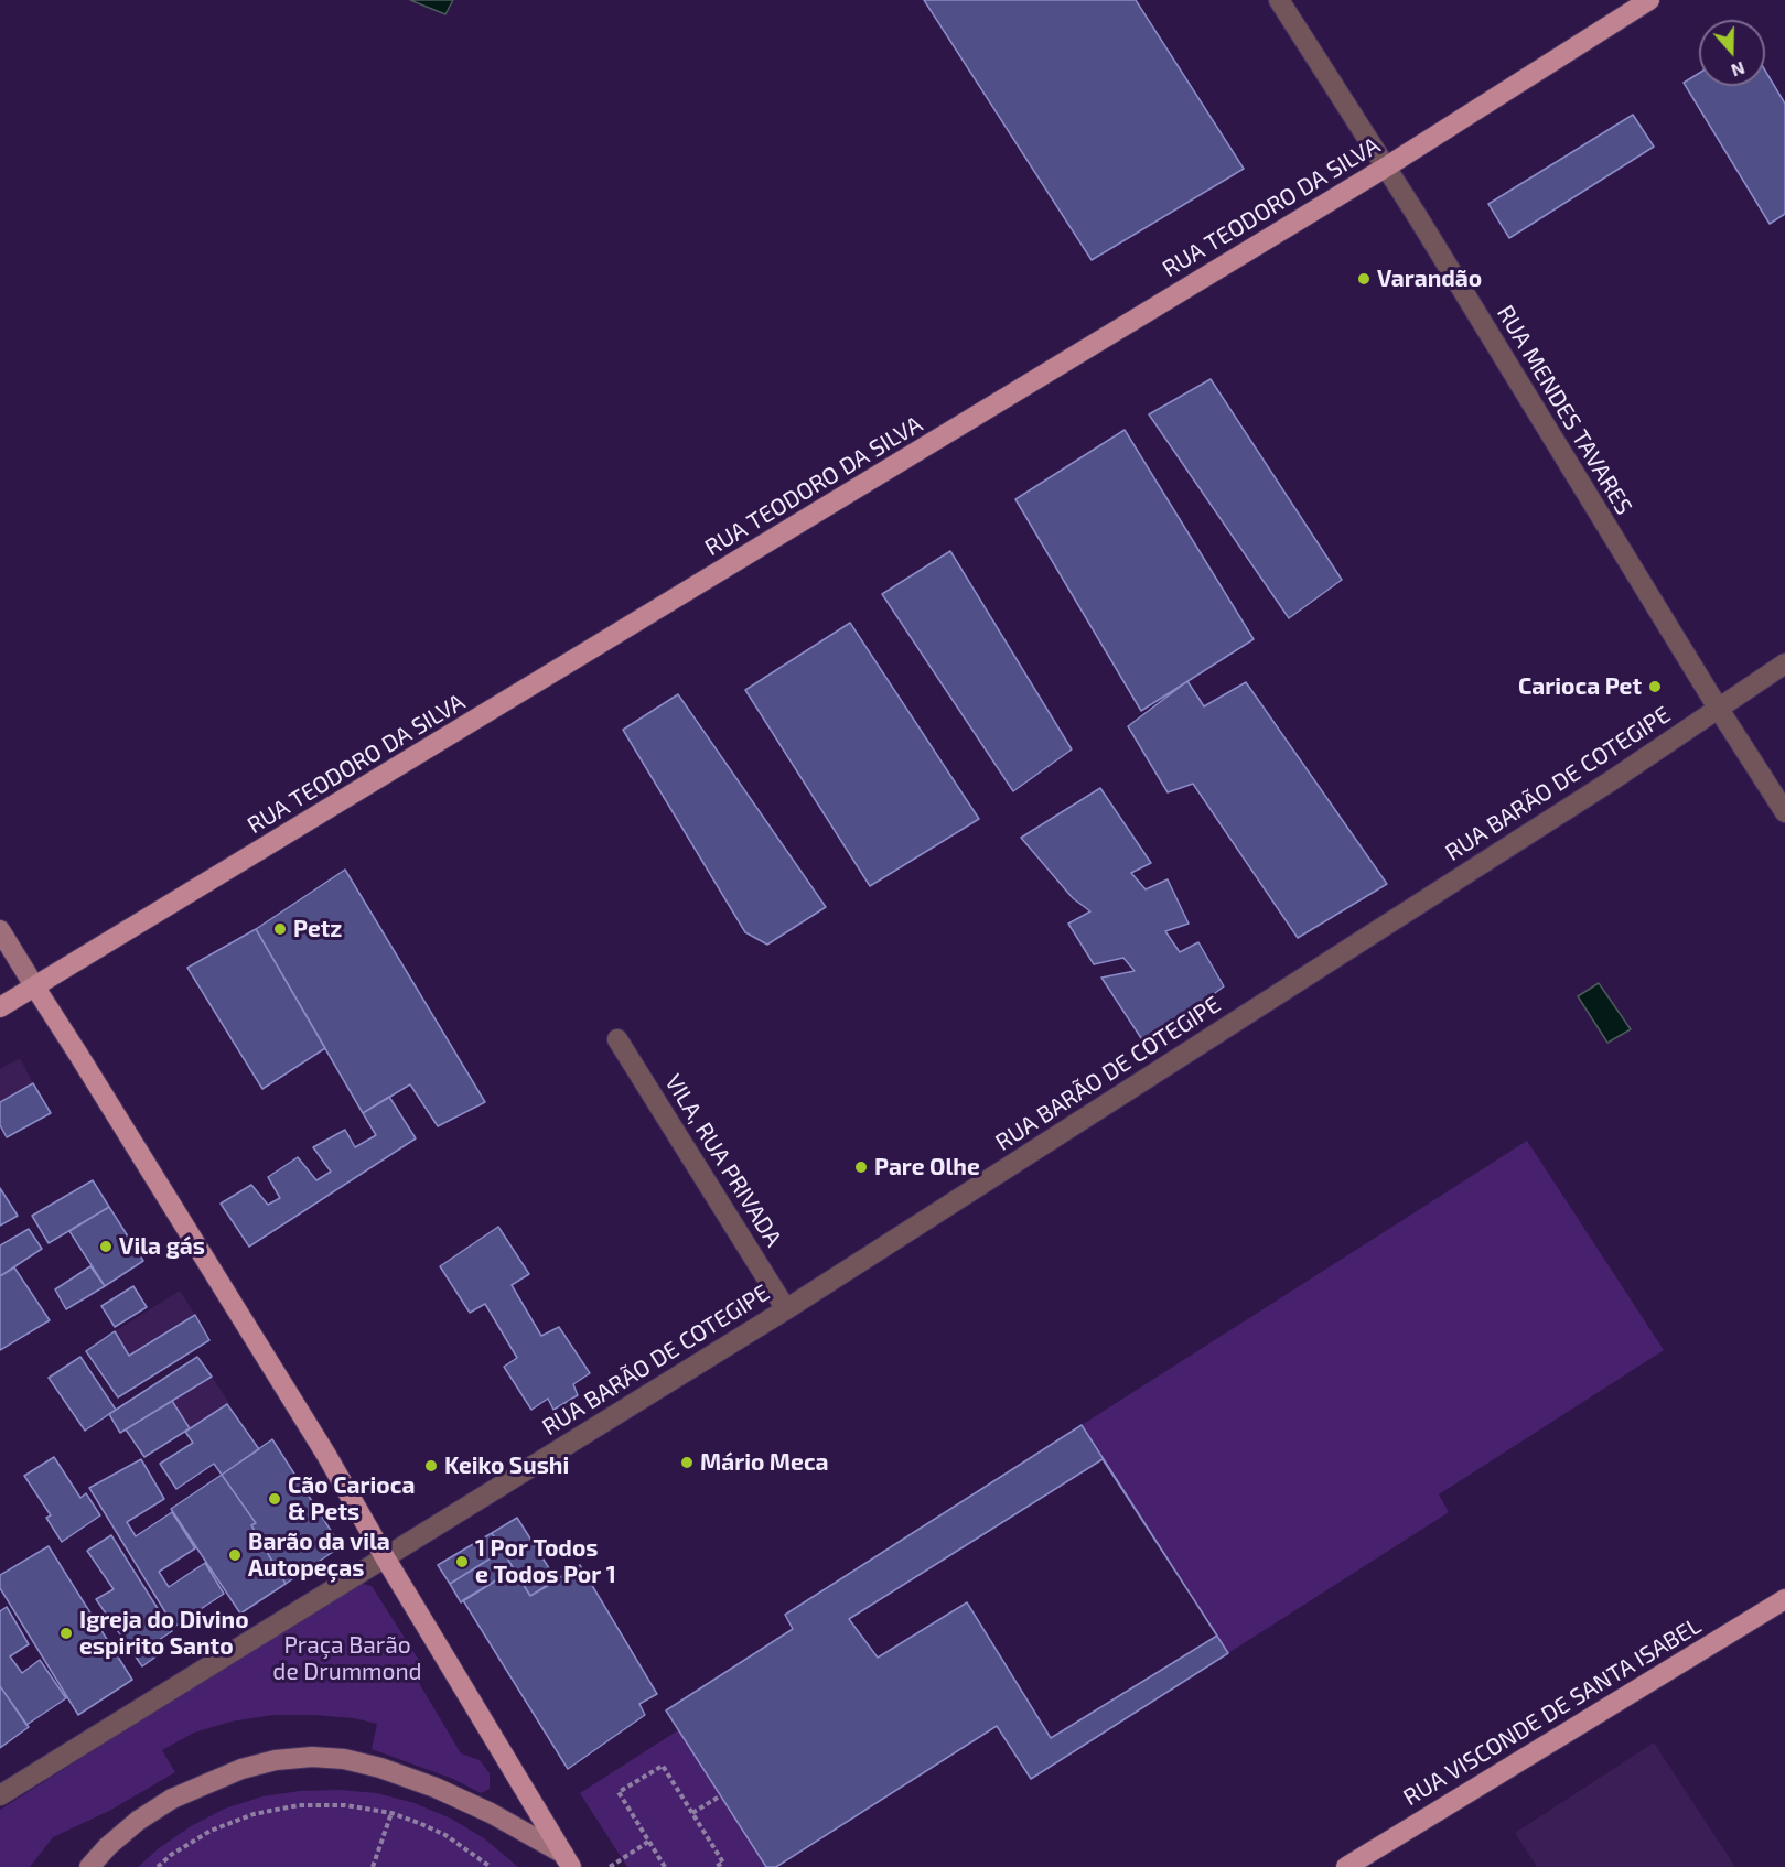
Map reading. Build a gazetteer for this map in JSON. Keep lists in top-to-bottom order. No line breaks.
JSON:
{"streets":{"main road":["RUA TEODORO DA SILVA","RUA VISCONDE DE SANTA ISABEL"],"street":["RUA MENDES TAVARES","RUA BARÃO DE COTEGIPE","VILA, RUA PRIVADA"]},"crossings":[["RUA TEODORO DA SILVA","RUA MENDES TAVARES"],["RUA MENDES TAVARES","RUA BARÃO DE COTEGIPE"],["RUA BARÃO DE COTEGIPE","VILA, RUA PRIVADA"]],"parks":["Praça Barão de Drummond"],"places":["Varandão","Carioca Pet","Petz","Pare Olhe","Vila gás","Mário Meca","Keiko Sushi","Cão Carioca & Pets","Barão da vila Autopeças","1 Por Todos e Todos Por 1","Igreja do Divino espirito Santo"],"north":"bottom"}
